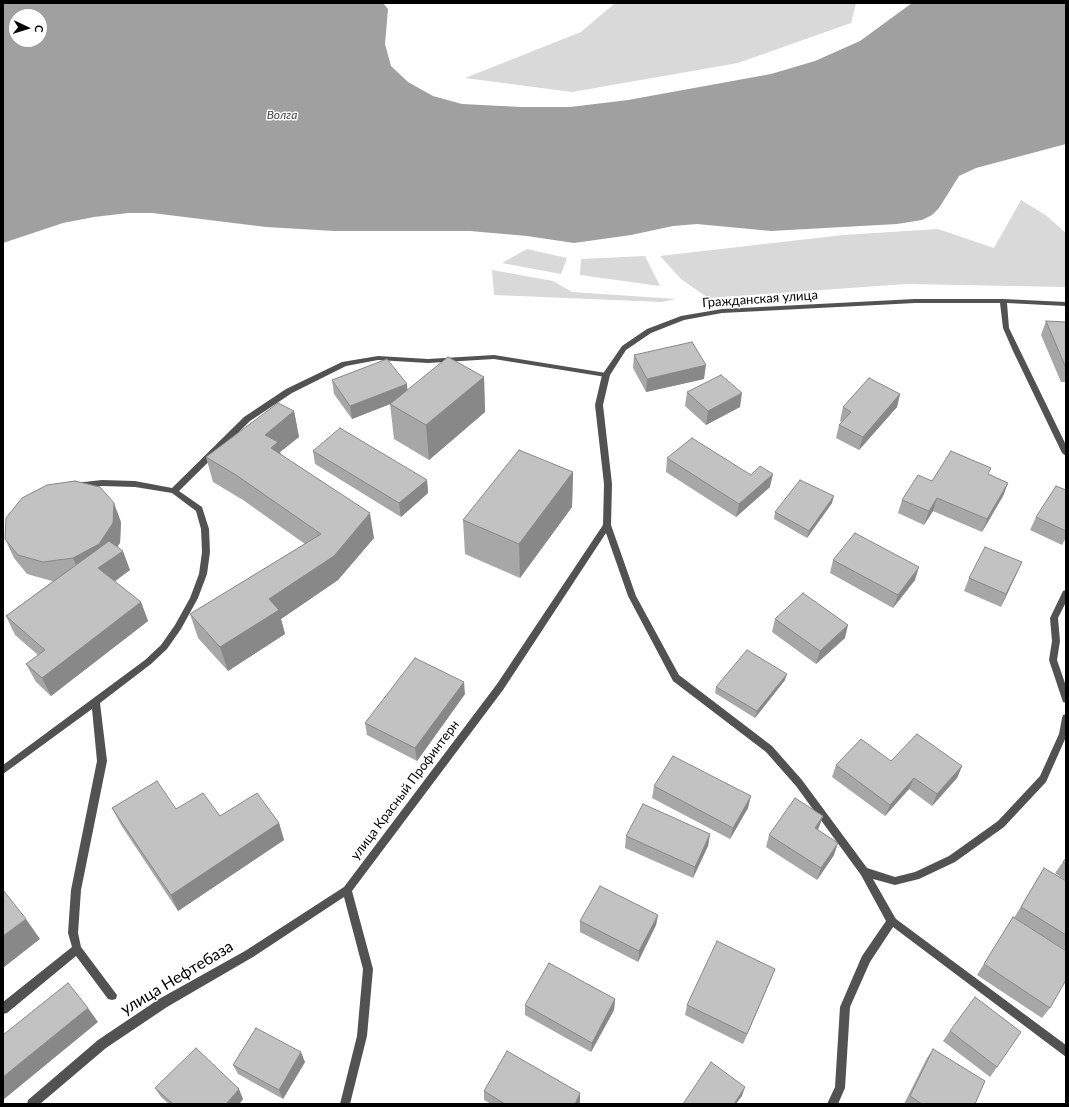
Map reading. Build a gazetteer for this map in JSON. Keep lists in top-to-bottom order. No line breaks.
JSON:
{"streets":{"street":["Гражданская улица","улица Красный Профинтерн","улица Нефтебаза"]},"crossings":[["Гражданская улица","улица Красный Профинтерн"],["улица Красный Профинтерн","улица Нефтебаза"]],"water":["Волга"],"north":"right"}
